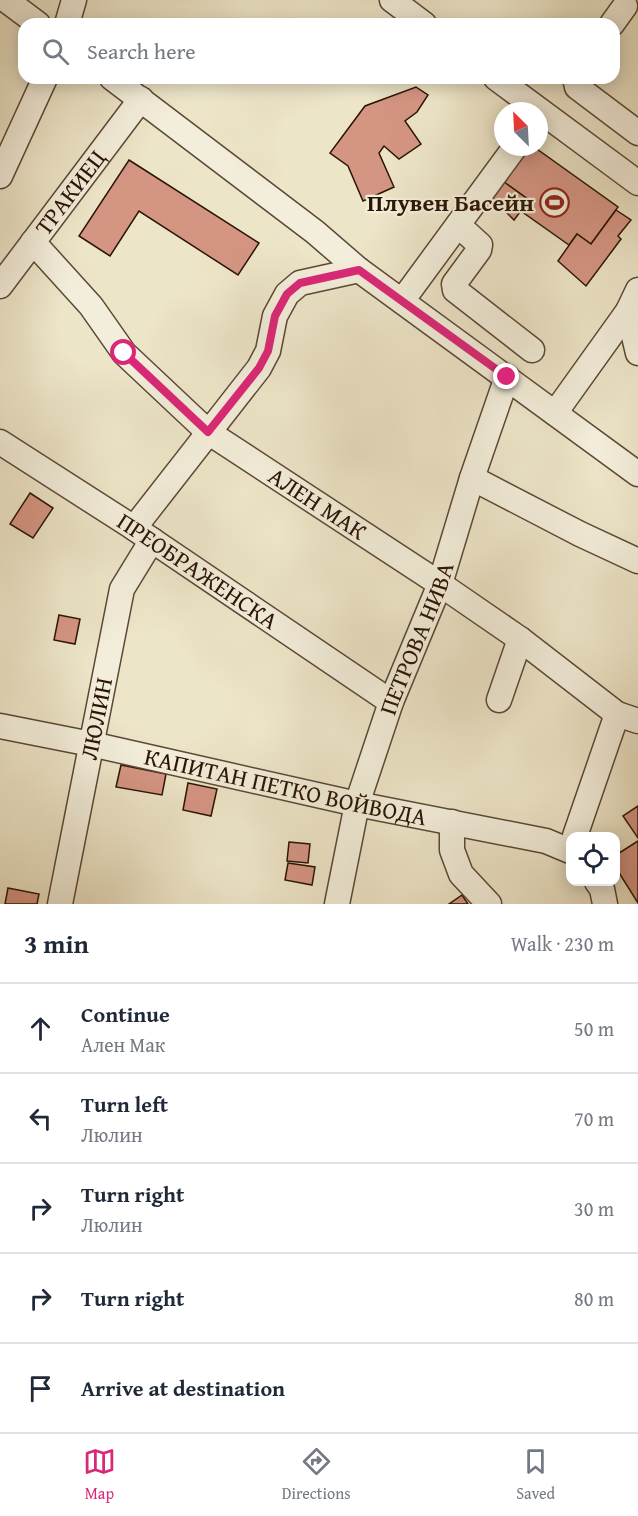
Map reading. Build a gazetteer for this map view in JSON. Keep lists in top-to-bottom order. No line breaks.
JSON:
{"streets":{"street":["ТРАКИЕЦ","АЛЕН МАК","ПРЕОБРАЖЕНСКА","ПЕТРОВА НИВА","ЛЮЛИН","КАПИТАН ПЕТКО ВОЙВОДА"]},"crossings":[["ТРАКИЕЦ","АЛЕН МАК"],["АЛЕН МАК","ПЕТРОВА НИВА"],["АЛЕН МАК","ЛЮЛИН"],["ПРЕОБРАЖЕНСКА","ПЕТРОВА НИВА"],["ПРЕОБРАЖЕНСКА","ЛЮЛИН"],["ПЕТРОВА НИВА","КАПИТАН ПЕТКО ВОЙВОДА"],["ЛЮЛИН","КАПИТАН ПЕТКО ВОЙВОДА"]],"places":{"sports":["Плувен Басейн"]},"north":"top left","page":{"search":"Search here","heading":["3 min","Walk · 230 m"],"list":[["Continue","Ален Мак","50 m"],["Turn left","Люлин","70 m"],["Turn right","Люлин","30 m"],["Turn right","80 m"],"Arrive at destination"],"nav":["Map","Directions","Saved"]}}
